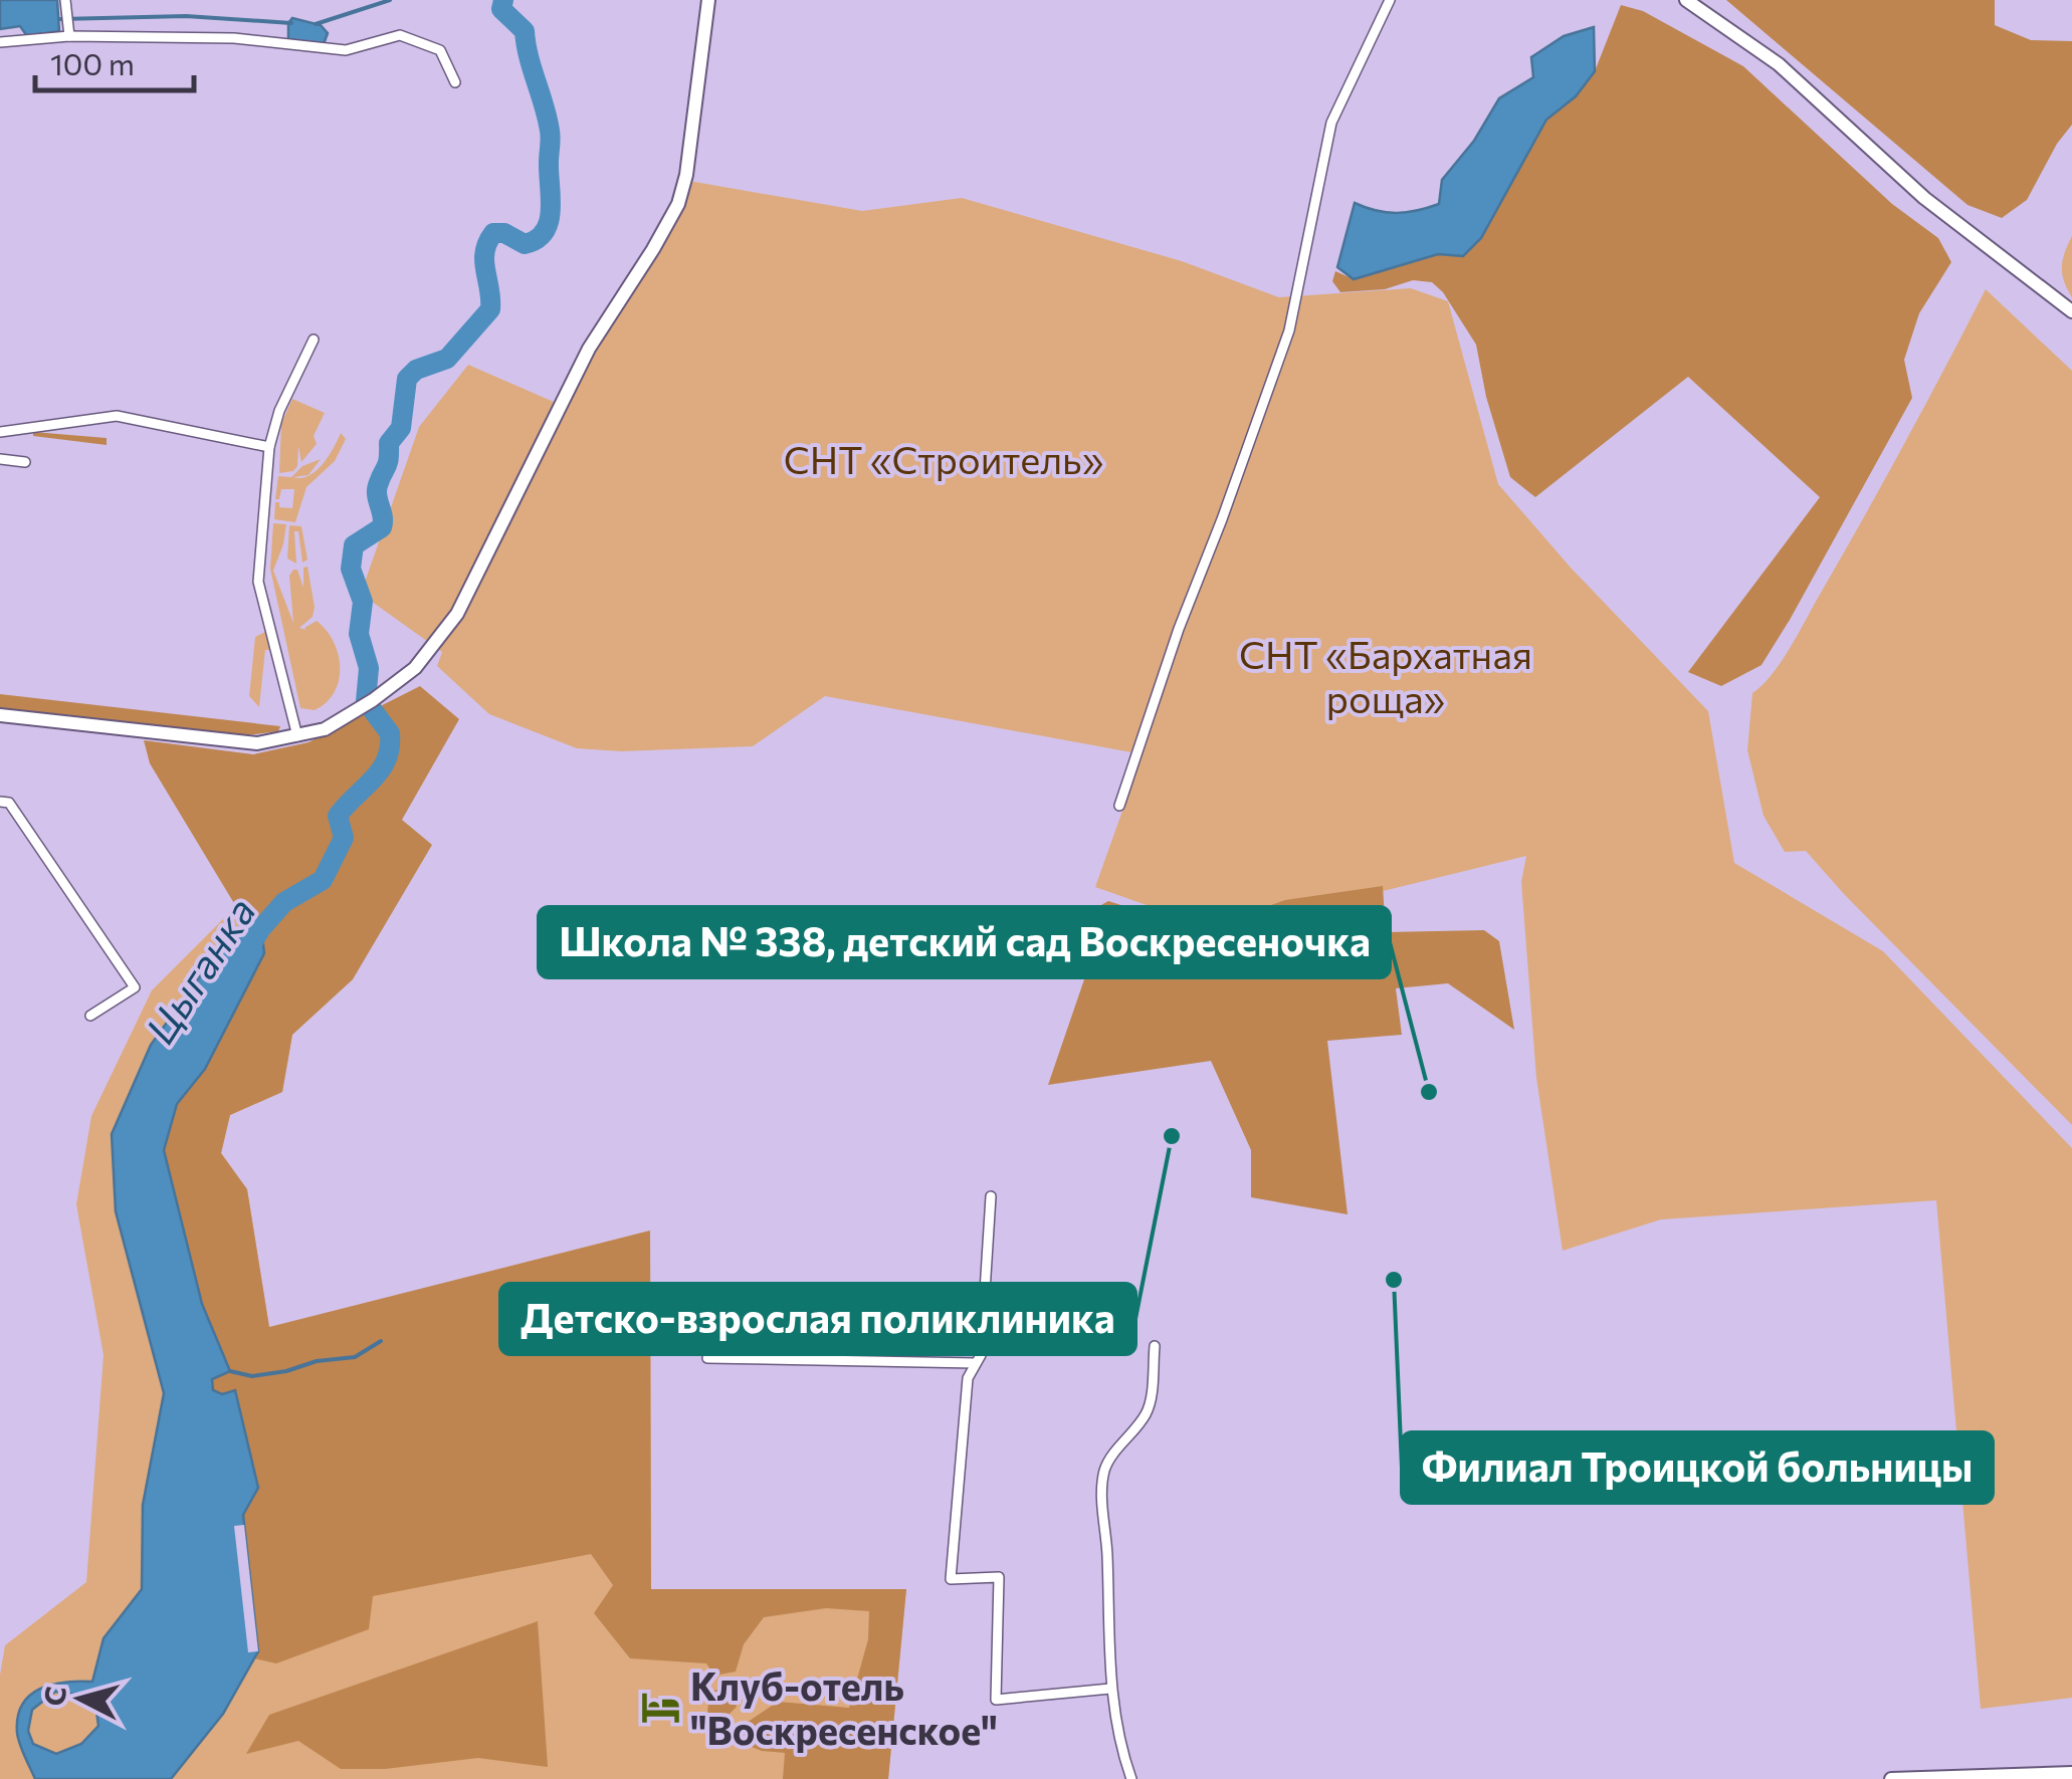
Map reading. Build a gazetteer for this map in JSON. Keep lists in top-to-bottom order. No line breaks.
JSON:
{"water":["Цыганка"],"parks":["СНТ «Строитель»","СНТ «Бархатная роща»"],"places":{"other":["Школа № 338, детский сад Воскресеночка","Детско-взрослая поликлиника","Филиал Троицкой больницы"],"hotel":["Клуб-отель \"Воскресенское\""]},"scale_bar":"100 m","north":"left"}
